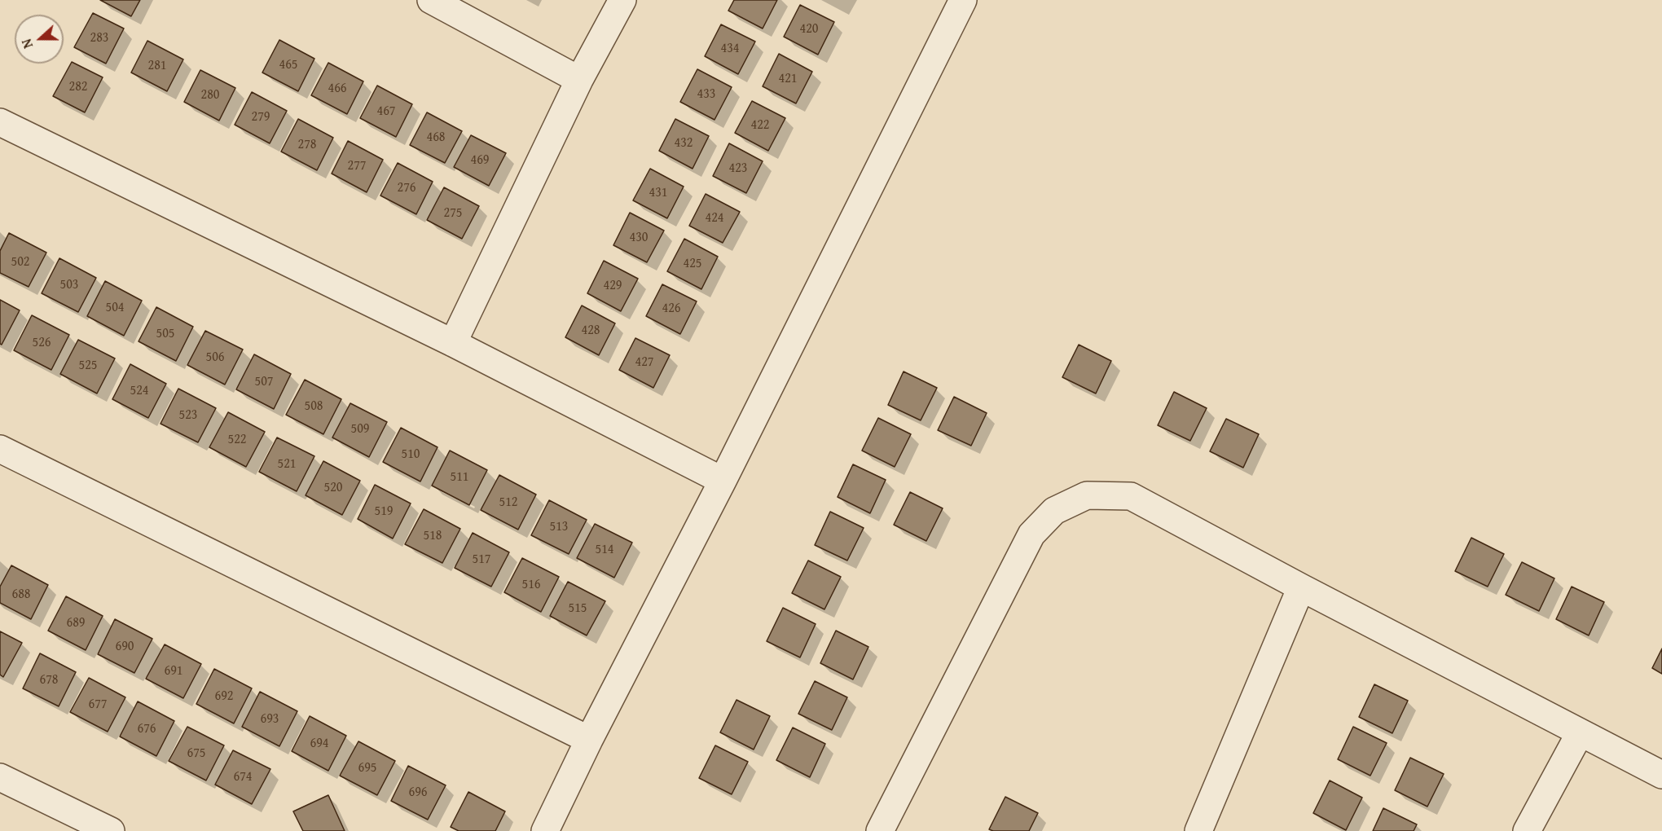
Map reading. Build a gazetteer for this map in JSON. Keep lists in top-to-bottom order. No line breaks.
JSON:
{"house_numbers":["420","283","434","465","281","421","282","466","433","280","467","279","422","468","432","278","469","277","423","276","431","275","424","430","502","425","503","429","504","426","428","505","526","506","427","525","507","524","508","523","509","522","510","521","511","520","512","519","513","518","514","517","516","688","515","689","690","691","678","692","677","693","676","694","675","695","674","696"],"north":"left"}
